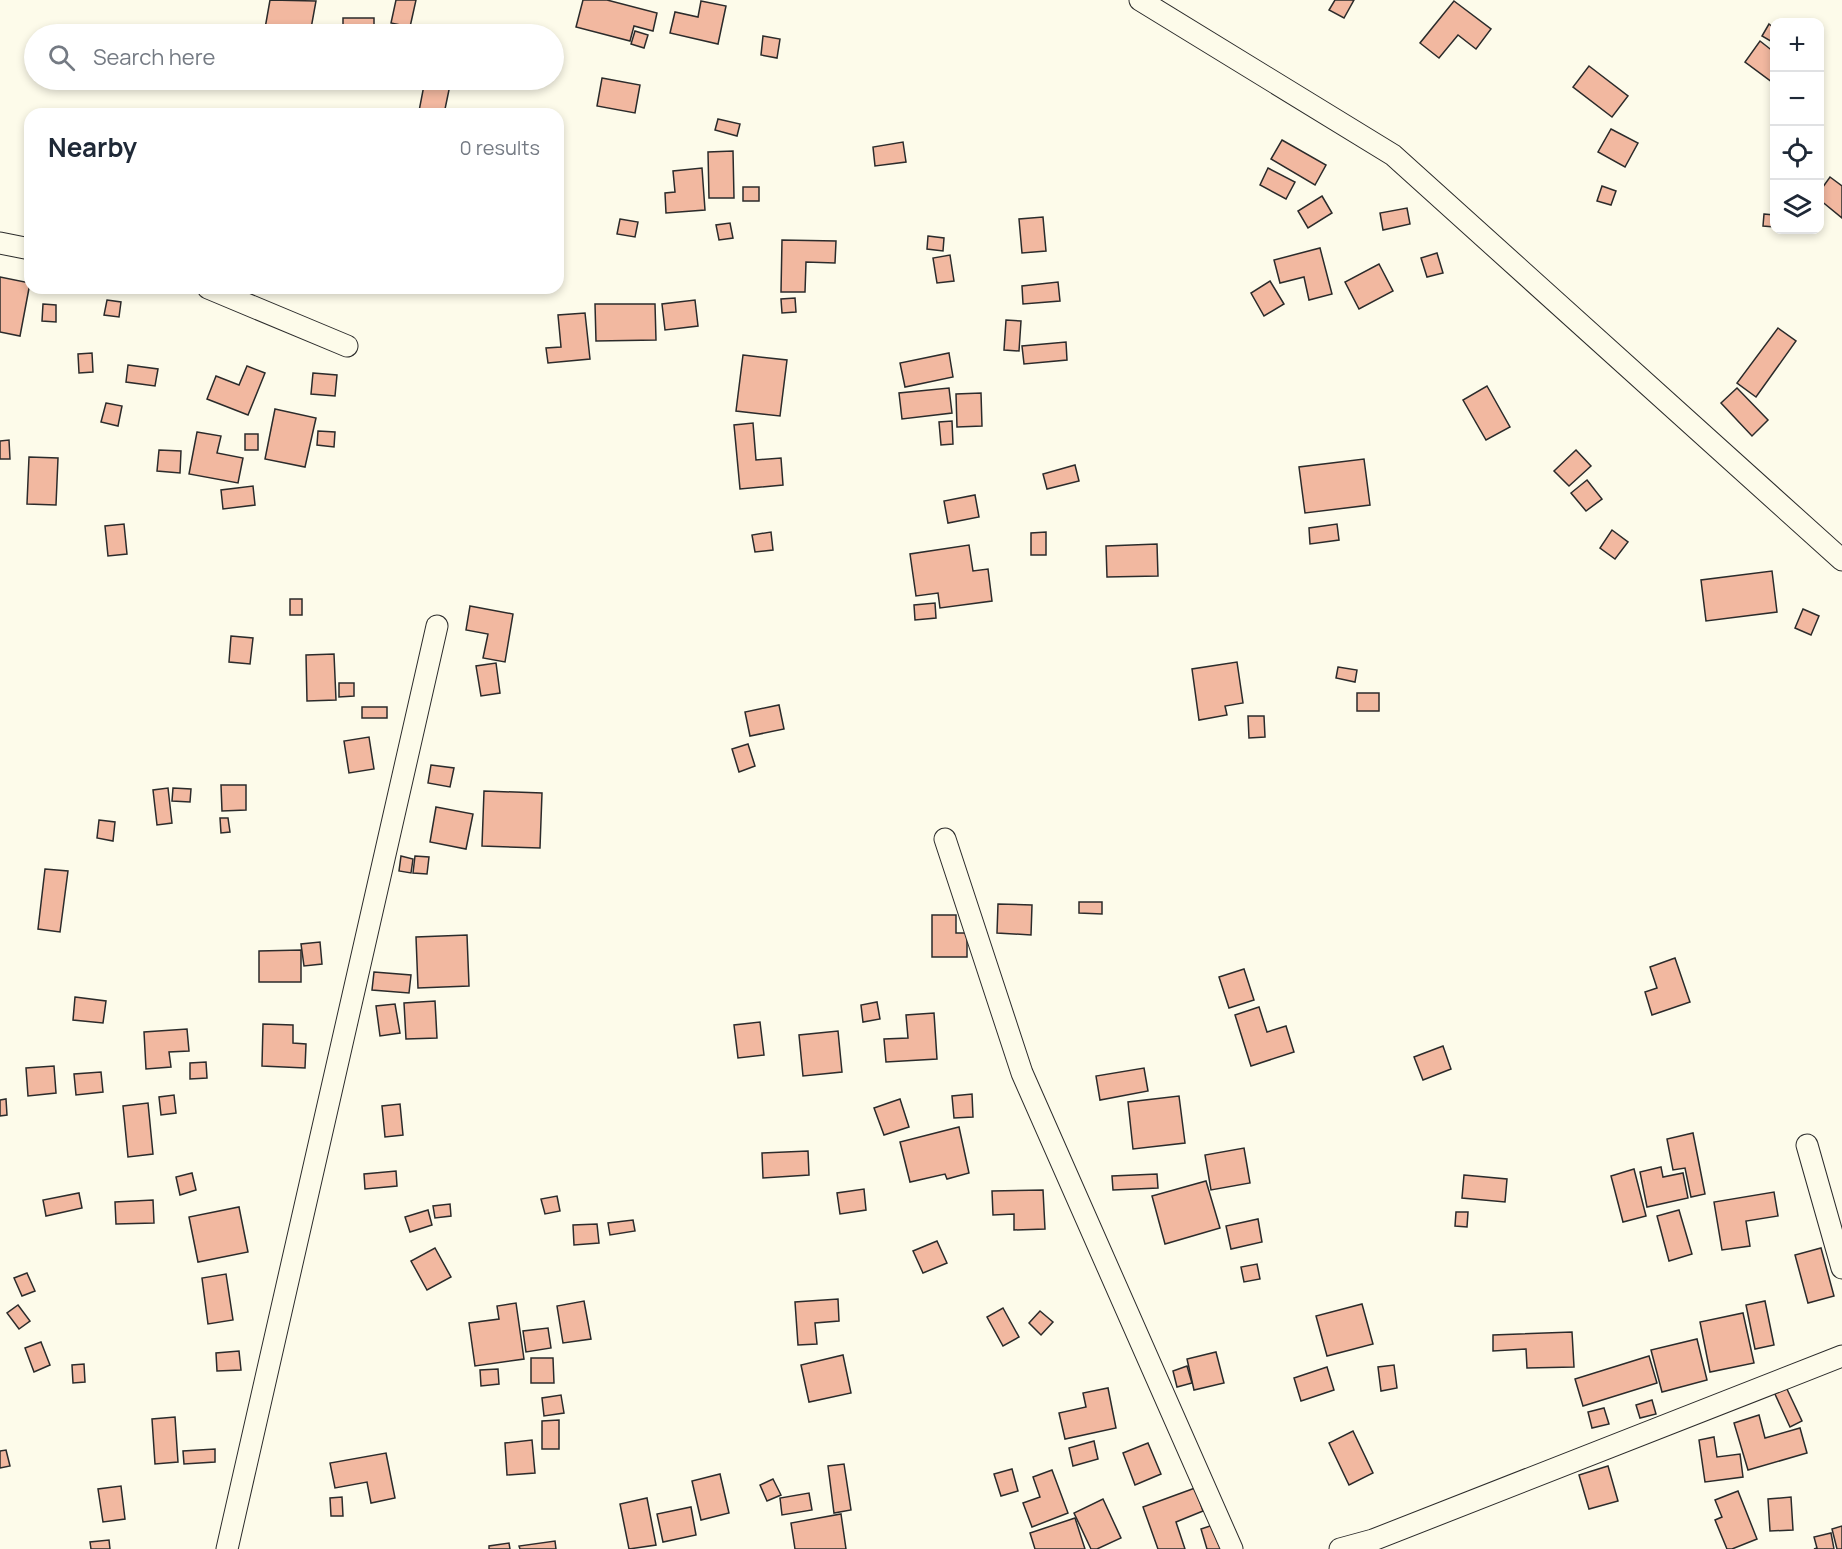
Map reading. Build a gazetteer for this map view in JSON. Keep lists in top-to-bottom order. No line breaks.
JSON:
{"page":{"map_buttons":["+","−"],"search":"Search here","heading":["Nearby","0 results"]}}
